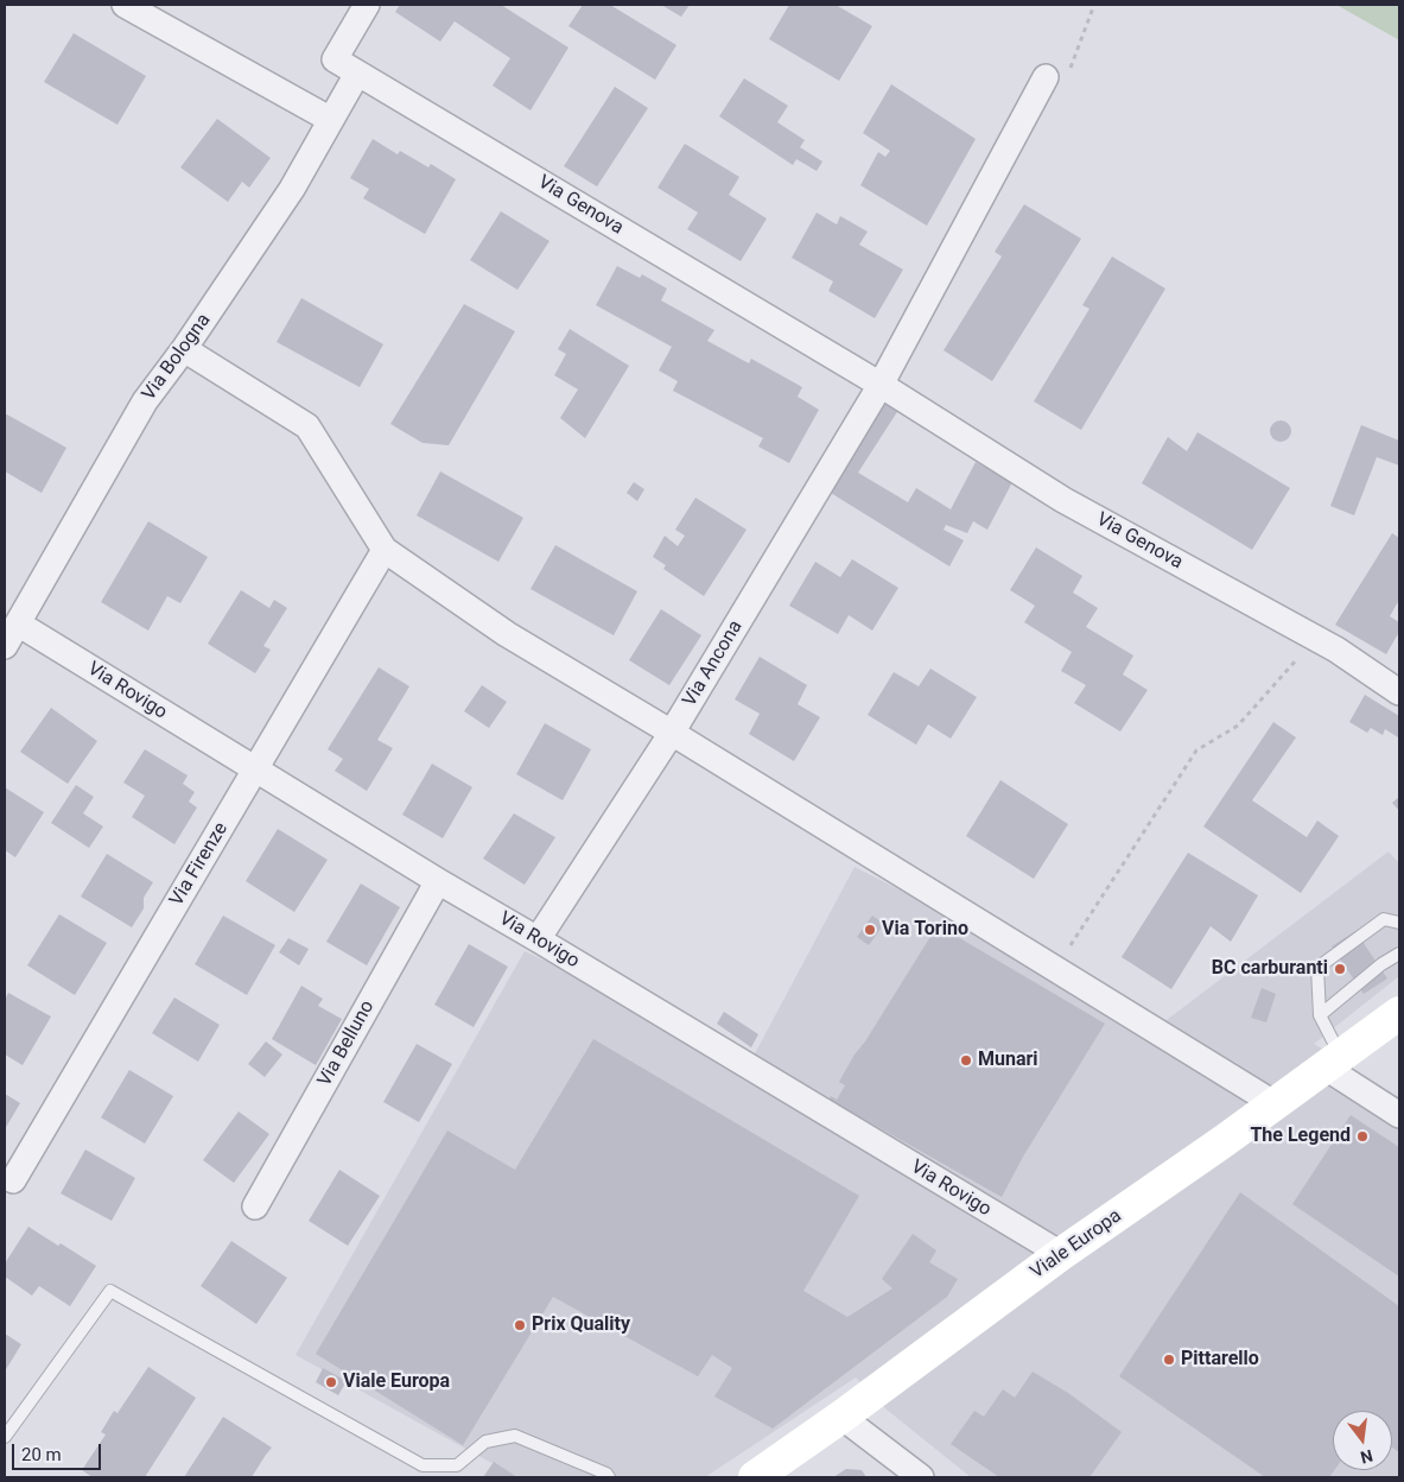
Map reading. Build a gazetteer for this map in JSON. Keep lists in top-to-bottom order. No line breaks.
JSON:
{"streets":{"street":["Via Genova","Via Bologna","Via Ancona","Via Rovigo","Via Firenze","Via Belluno","Viale Europa"]},"crossings":[["Via Genova","Via Bologna"],["Via Genova","Via Ancona"],["Via Bologna","Via Rovigo"],["Via Ancona","Via Rovigo"],["Via Rovigo","Via Firenze"],["Via Rovigo","Via Belluno"],["Via Rovigo","Viale Europa"]],"places":["Via Torino","BC carburanti","Munari","The Legend","Prix Quality","Pittarello","Viale Europa"],"scale_bar":"20 m","north":"bottom"}
